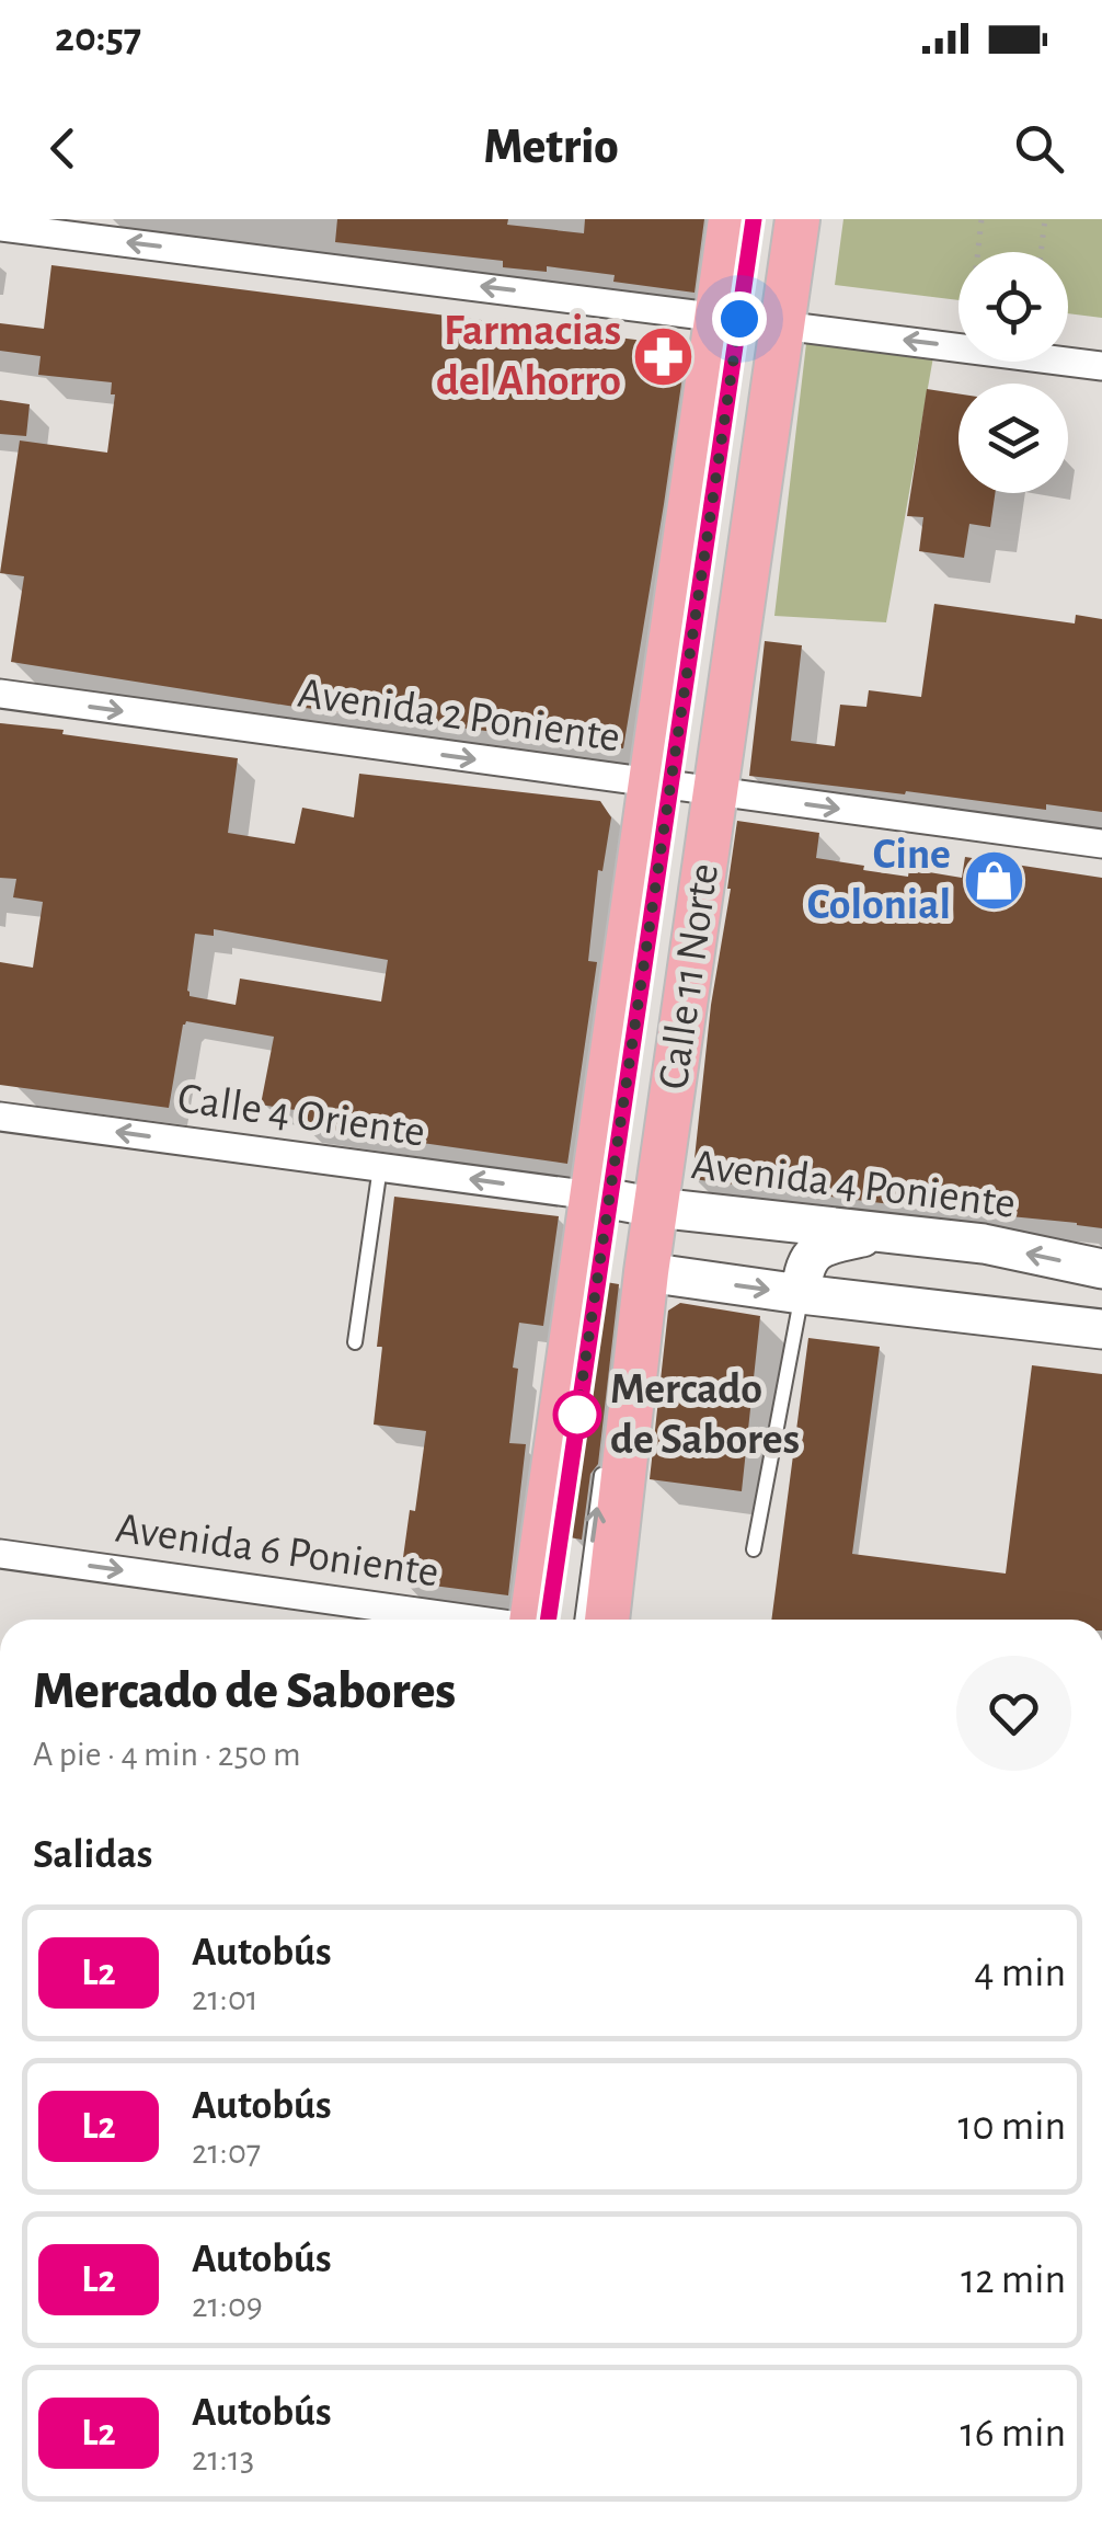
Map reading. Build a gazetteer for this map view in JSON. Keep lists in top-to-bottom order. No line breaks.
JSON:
{"streets":{"main road":["Calle 11 Norte","Avenida 4 Poniente"],"street":["Avenida 2 Poniente","Calle 4 Oriente","Avenida 6 Poniente"]},"crossings":[["Avenida 2 Poniente","Calle 11 Norte"],["Calle 11 Norte","Calle 4 Oriente"],["Calle 11 Norte","Avenida 4 Poniente"],["Calle 4 Oriente","Avenida 4 Poniente"]],"one_way":["Avenida 2 Poniente","Calle 4 Oriente","Avenida 6 Poniente"],"places":{"pharmacy":["Farmacias del Ahorro"],"shop":["Cine Colonial"],"other":["Mercado de Sabores"]},"lines":["bus line L2"],"page":{"status":"20:57","header":"Metrio","heading":[["Mercado de Sabores","A pie · 4 min · 250 m"],"Salidas"],"list":[{"mark":"L2","name":"Autobús","note":"21:01","value":"4 min"},{"mark":"L2","name":"Autobús","note":"21:07","value":"10 min"},{"mark":"L2","name":"Autobús","note":"21:09","value":"12 min"},{"mark":"L2","name":"Autobús","note":"21:13","value":"16 min"}]}}
